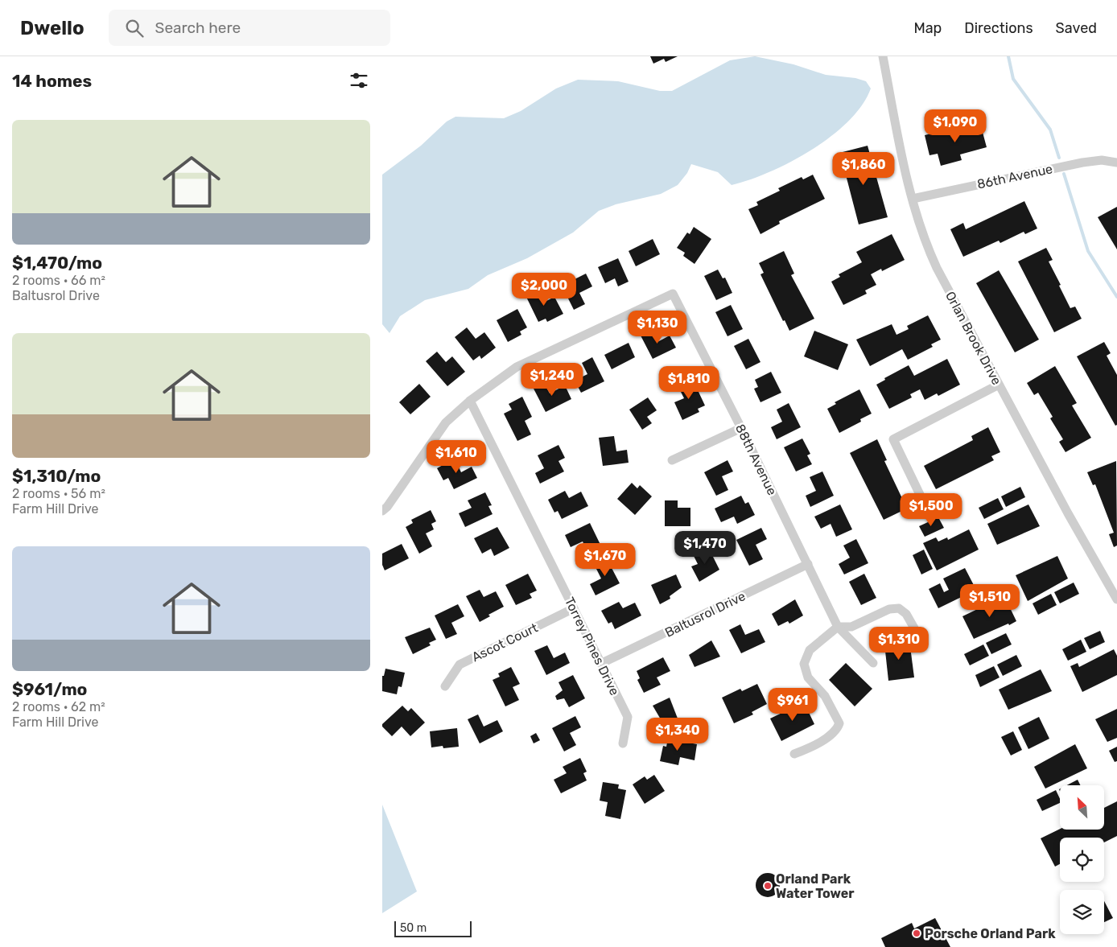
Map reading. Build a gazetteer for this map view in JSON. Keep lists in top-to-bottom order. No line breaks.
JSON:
{"streets":{"street":["86th Avenue","Orlan Brook Drive","88th Avenue","Baltusrol Drive","Ascot Court","Torrey Pines Drive"]},"crossings":[["86th Avenue","Orlan Brook Drive"],["88th Avenue","Baltusrol Drive"],["88th Avenue","Torrey Pines Drive"],["Baltusrol Drive","Torrey Pines Drive"],["Ascot Court","Torrey Pines Drive"]],"places":["Orland Park Water Tower","Porsche Orland Park"],"scale_bar":"50 m","north":"top left","page":{"header":"Dwello","search":"Search here","nav":["Map","Directions","Saved"],"heading":"14 homes","list":[{"name":"$1,470/mo","note":"2 rooms · 66 m² · Baltusrol Drive"},{"name":"$1,310/mo","note":"2 rooms · 56 m² · Farm Hill Drive"},{"name":"$961/mo","note":"2 rooms · 62 m² · Farm Hill Drive"}],"price":["$1,090","$1,860","$2,000","$1,130","$1,240","$1,810","$1,610","$1,500","$1,470","$1,670","$1,510","$1,310","$961","$1,340"],"scale":"50 m"}}
